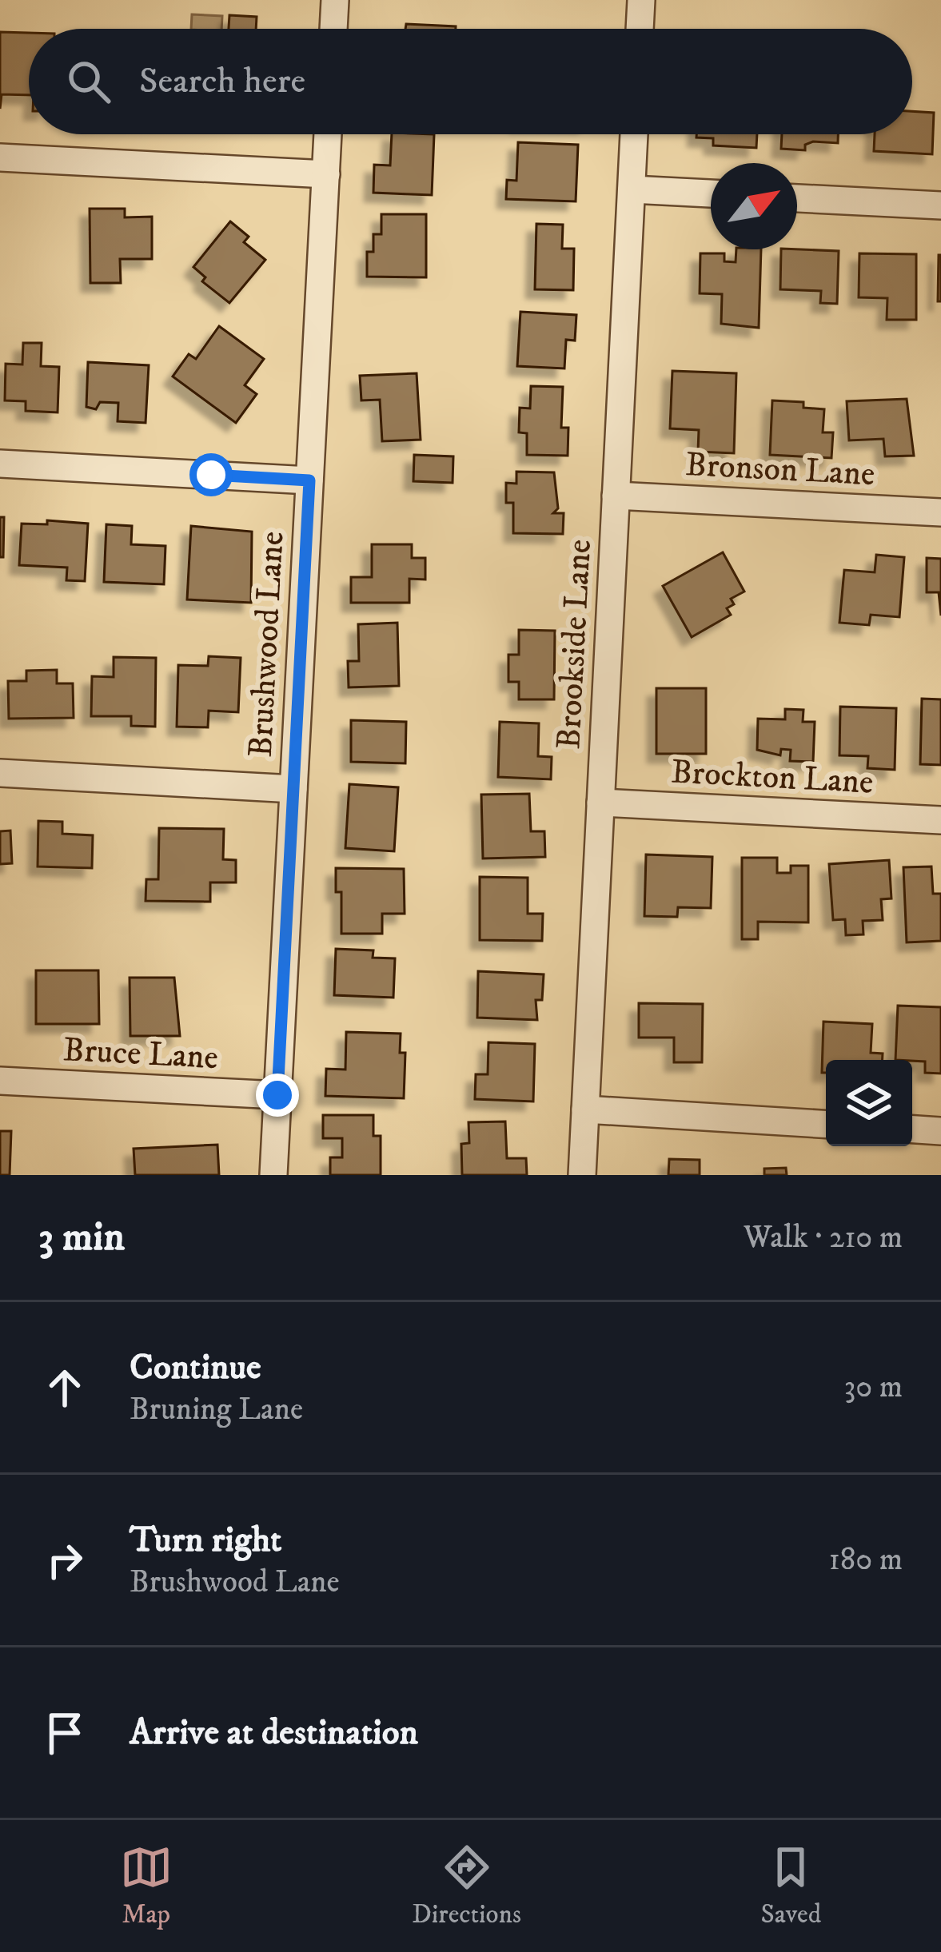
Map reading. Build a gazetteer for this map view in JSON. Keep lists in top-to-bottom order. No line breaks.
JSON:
{"streets":{"street":["Bronson Lane","Brushwood Lane","Brookside Lane","Brockton Lane","Bruce Lane"]},"crossings":[["Bronson Lane","Brookside Lane"],["Brushwood Lane","Bruce Lane"],["Brookside Lane","Brockton Lane"]],"north":"top right","page":{"search":"Search here","heading":["3 min","Walk · 210 m"],"list":[["Continue","Bruning Lane","30 m"],["Turn right","Brushwood Lane","180 m"],"Arrive at destination"],"nav":["Map","Directions","Saved"]}}
